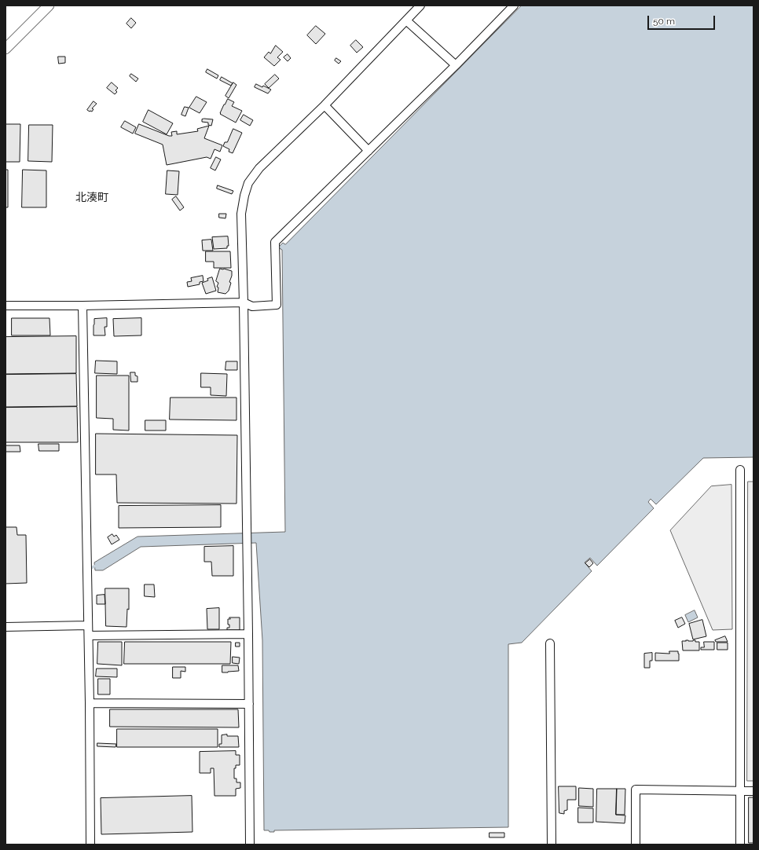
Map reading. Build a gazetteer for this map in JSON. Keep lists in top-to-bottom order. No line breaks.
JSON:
{"districts":["北湊町"],"scale_bar":"50 m"}
